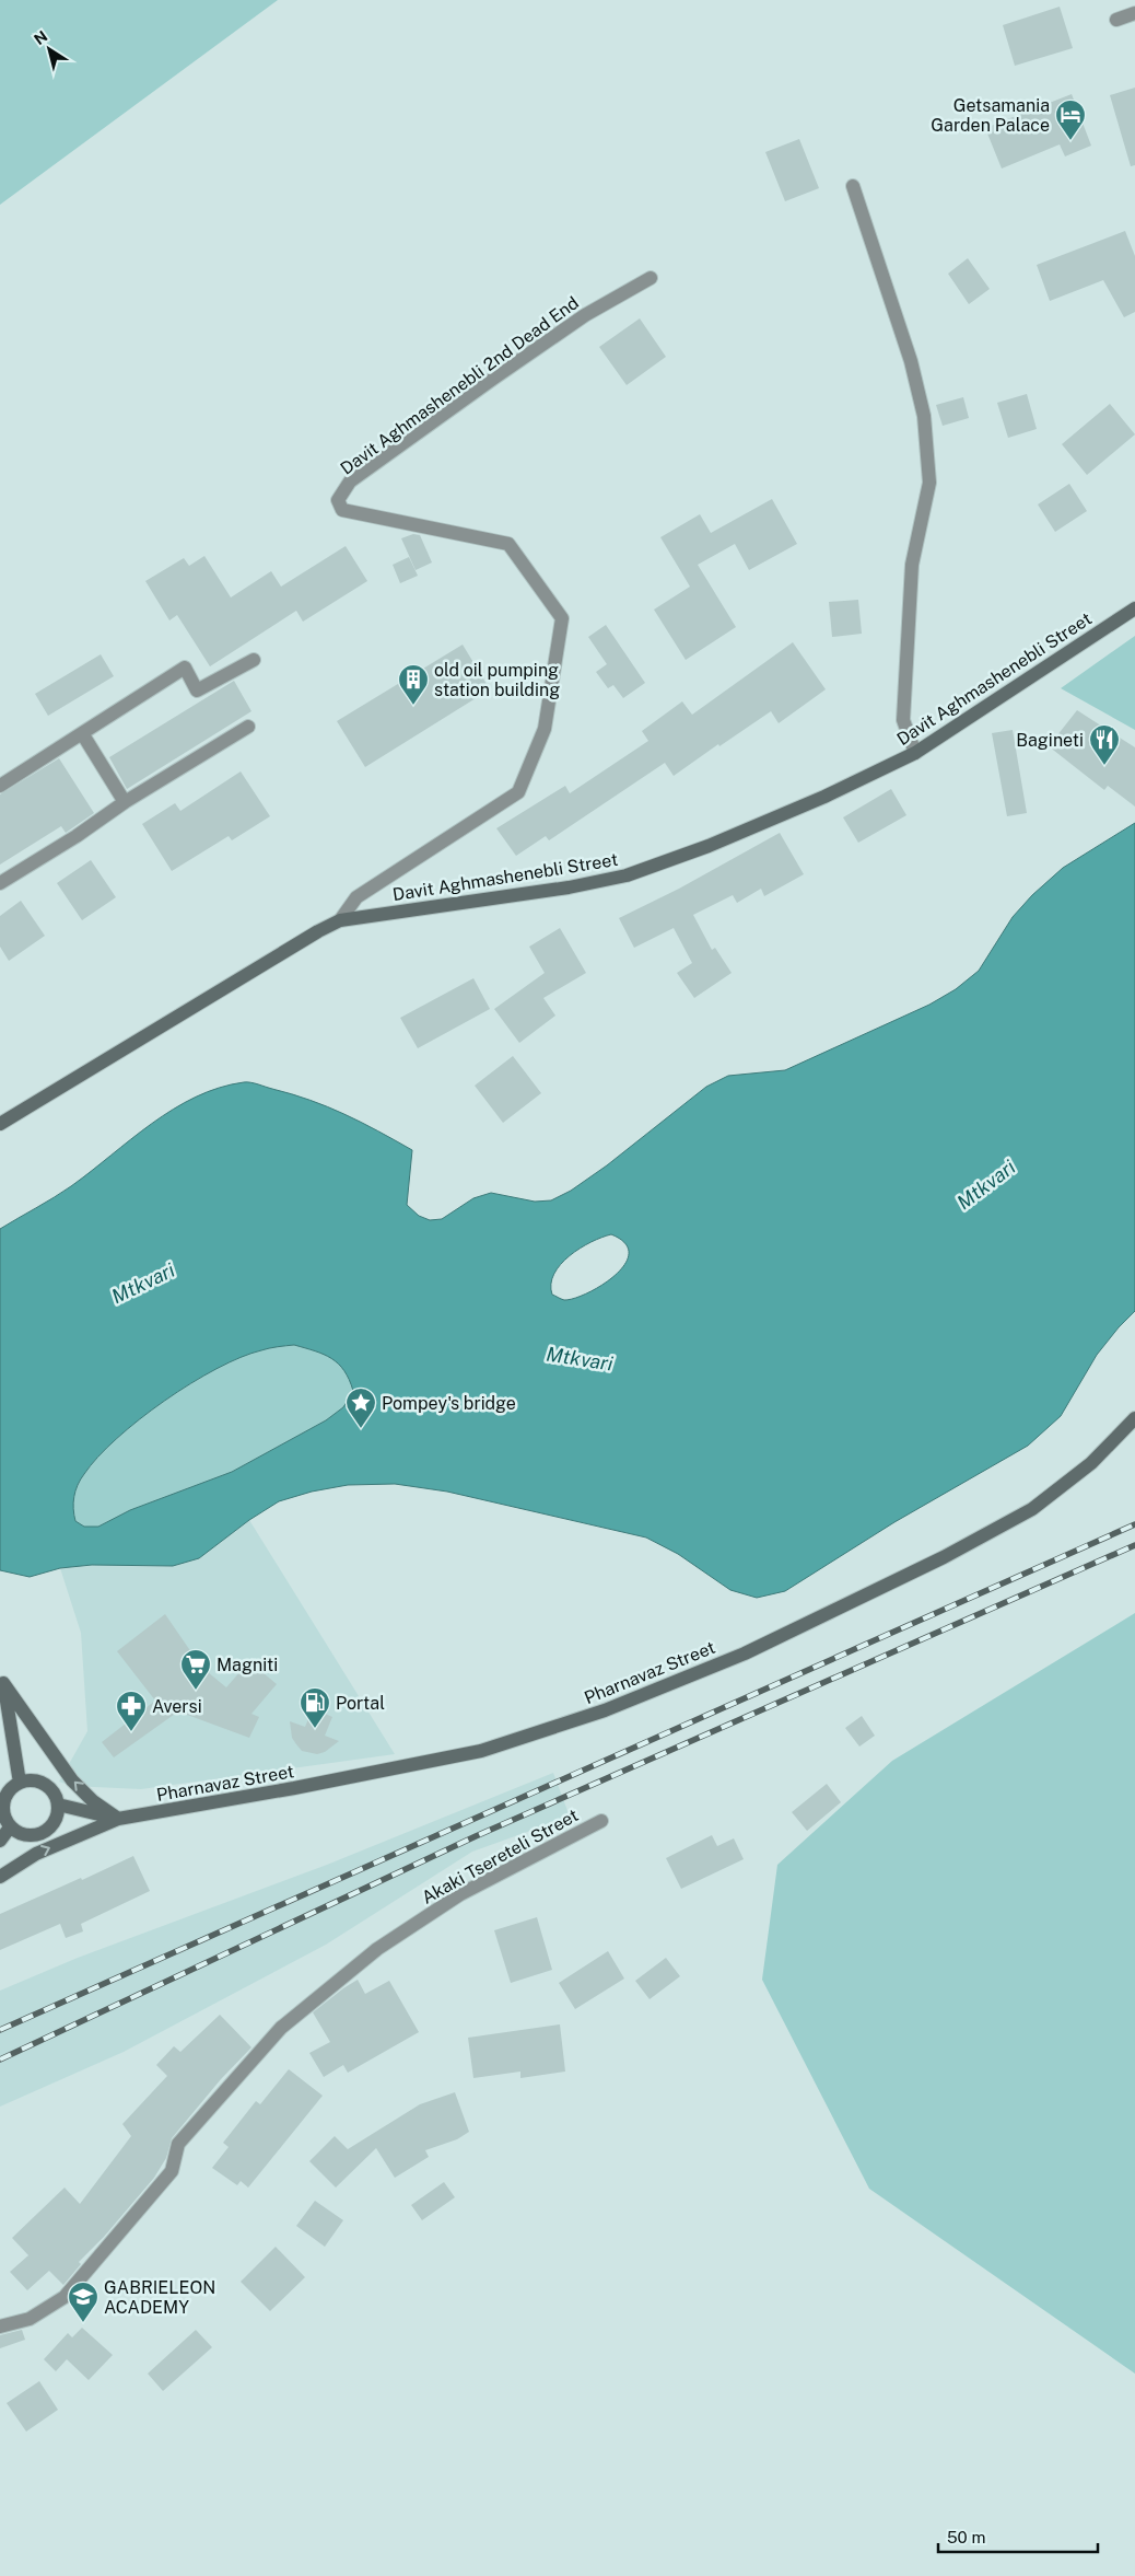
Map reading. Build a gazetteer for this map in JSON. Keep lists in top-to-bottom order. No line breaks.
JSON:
{"streets":{"main road":["Davit Aghmashenebli Street","Pharnavaz Street"],"street":["Davit Aghmashenebli 2nd Dead End","Akaki Tsereteli Street"]},"crossings":[["Davit Aghmashenebli 2nd Dead End","Davit Aghmashenebli Street"]],"water":["Mtkvari"],"places":{"hotel":["Getsamania Garden Palace"],"building":["old oil pumping station building"],"restaurant":["Bagineti"],"place":["Pompey's bridge"],"supermarket":["Magniti"],"fuel station":["Portal"],"pharmacy":["Aversi"],"school or university":["GABRIELEON ACADEMY"]},"scale_bar":"50 m","north":"top left"}
